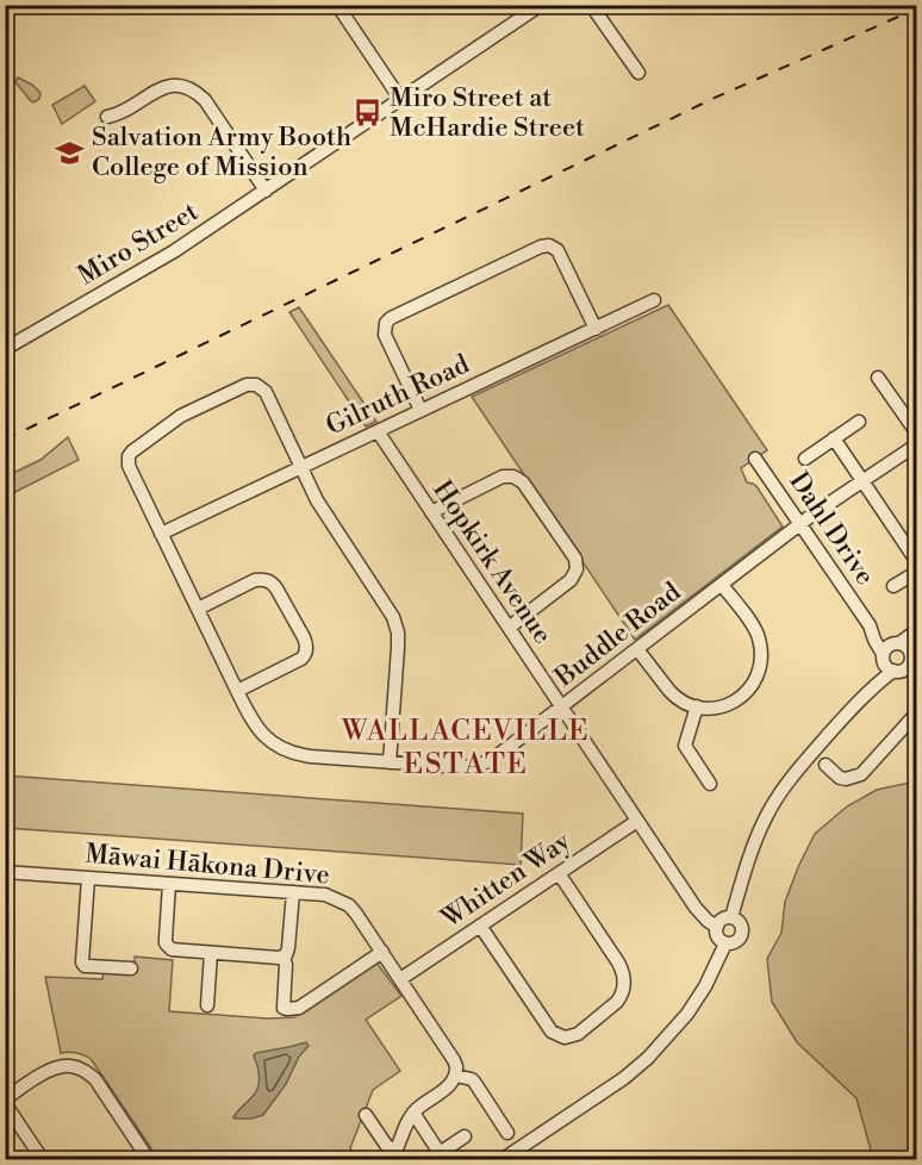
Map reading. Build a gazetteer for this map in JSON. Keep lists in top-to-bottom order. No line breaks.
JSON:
{"streets":{"street":["Miro Street","Gilruth Road","Dahl Drive","Hopkirk Avenue","Buddle Road","Māwai Hākona Drive","Whitten Way"]},"crossings":[["Gilruth Road","Hopkirk Avenue"],["Gilruth Road","Buddle Road"],["Dahl Drive","Buddle Road"],["Hopkirk Avenue","Buddle Road"],["Hopkirk Avenue","Whitten Way"],["Māwai Hākona Drive","Whitten Way"]],"districts":["WALLACEVILLE ESTATE"],"places":{"bus stop":["Miro Street at McHardie Street"],"school or university":["Salvation Army Booth College of Mission"]}}
